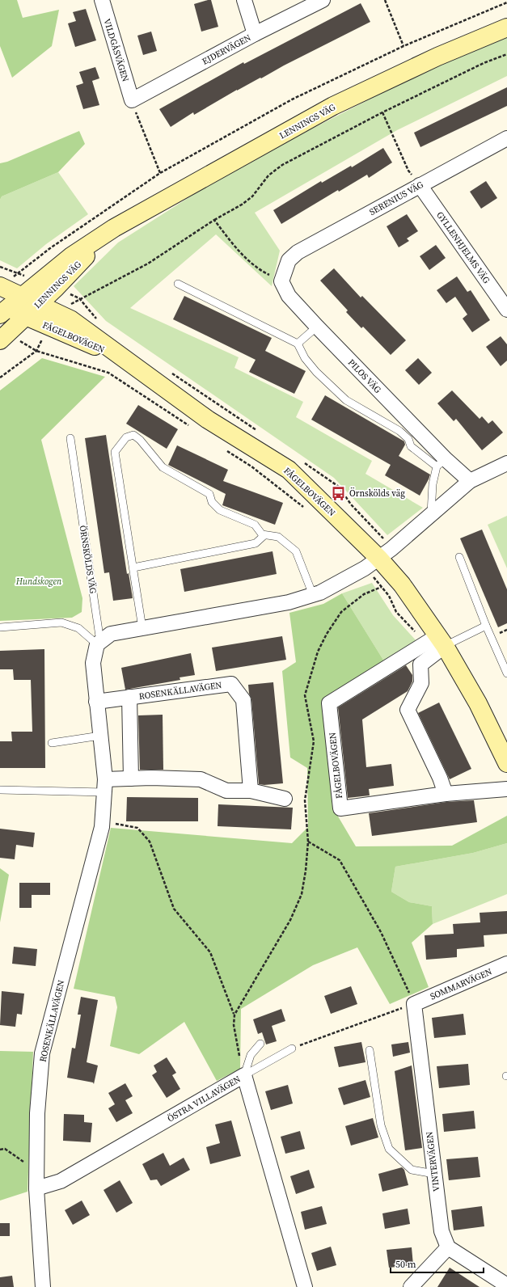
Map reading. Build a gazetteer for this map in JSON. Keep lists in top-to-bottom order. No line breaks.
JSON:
{"streets":{"main road":["LENNINGS VÄG","FÅGELBOVÄGEN"],"street":["EJDERVÄGEN","VILDGÅSVÄGEN","SERENIUS VÄG","GYLLENHJELMS VÄG","PILOS VÄG","ROSENKÄLLAVÄGEN","SOMMARVÄGEN","ÖSTRA VILLAVÄGEN","VINTERVÄGEN"],"lane":["ÖRNSKÖLDS VÄG"]},"crossings":[["EJDERVÄGEN","VILDGÅSVÄGEN"],["LENNINGS VÄG","FÅGELBOVÄGEN"],["SERENIUS VÄG","GYLLENHJELMS VÄG"],["SERENIUS VÄG","PILOS VÄG"],["ÖRNSKÖLDS VÄG","ROSENKÄLLAVÄGEN"],["ROSENKÄLLAVÄGEN","ÖSTRA VILLAVÄGEN"],["SOMMARVÄGEN","VINTERVÄGEN"]],"parks":["Hundskogen"],"places":{"bus stop":["Örnskölds väg"]},"scale_bar":"50 m"}
